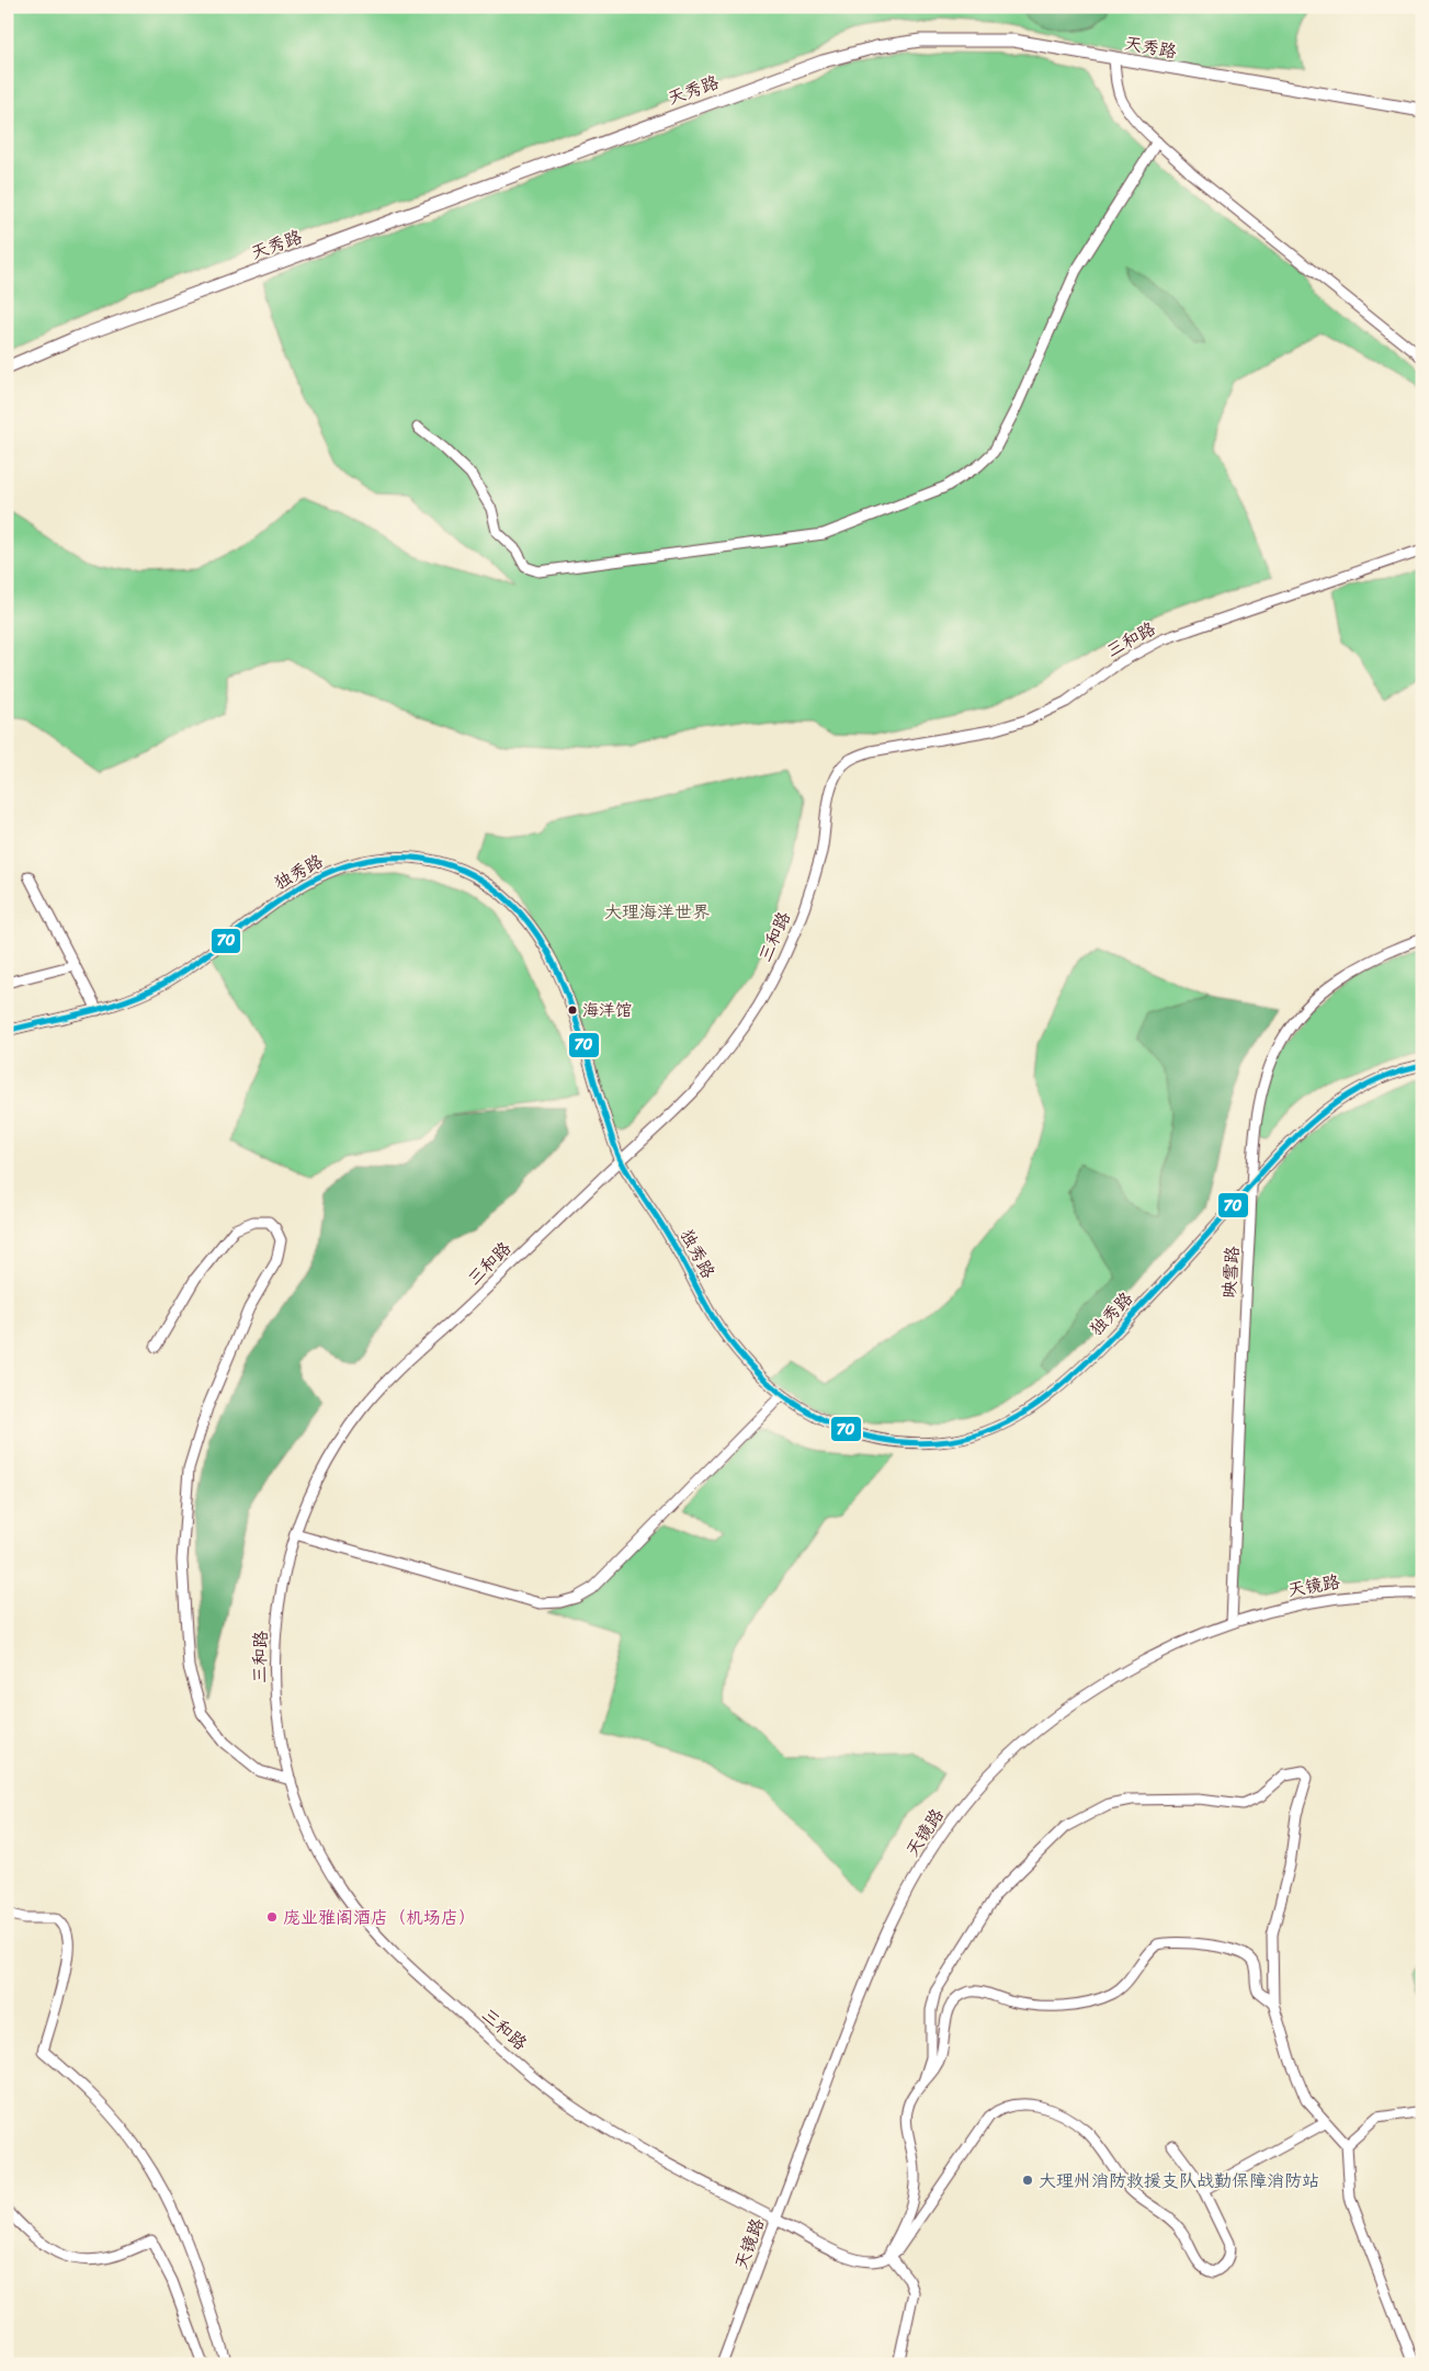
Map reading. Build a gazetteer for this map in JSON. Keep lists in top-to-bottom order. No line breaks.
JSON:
{"streets":{"main road":["天秀路"],"street":["三和路","独秀路","映雪路","天镜路"]},"crossings":[["三和路","独秀路"],["三和路","天镜路"],["独秀路","映雪路"],["映雪路","天镜路"]],"parks":["大理海洋世界"],"places":["海洋馆","庞业雅阁酒店（机场店）","大理州消防救援支队战勤保障消防站"],"lines":["transit line 70"]}
